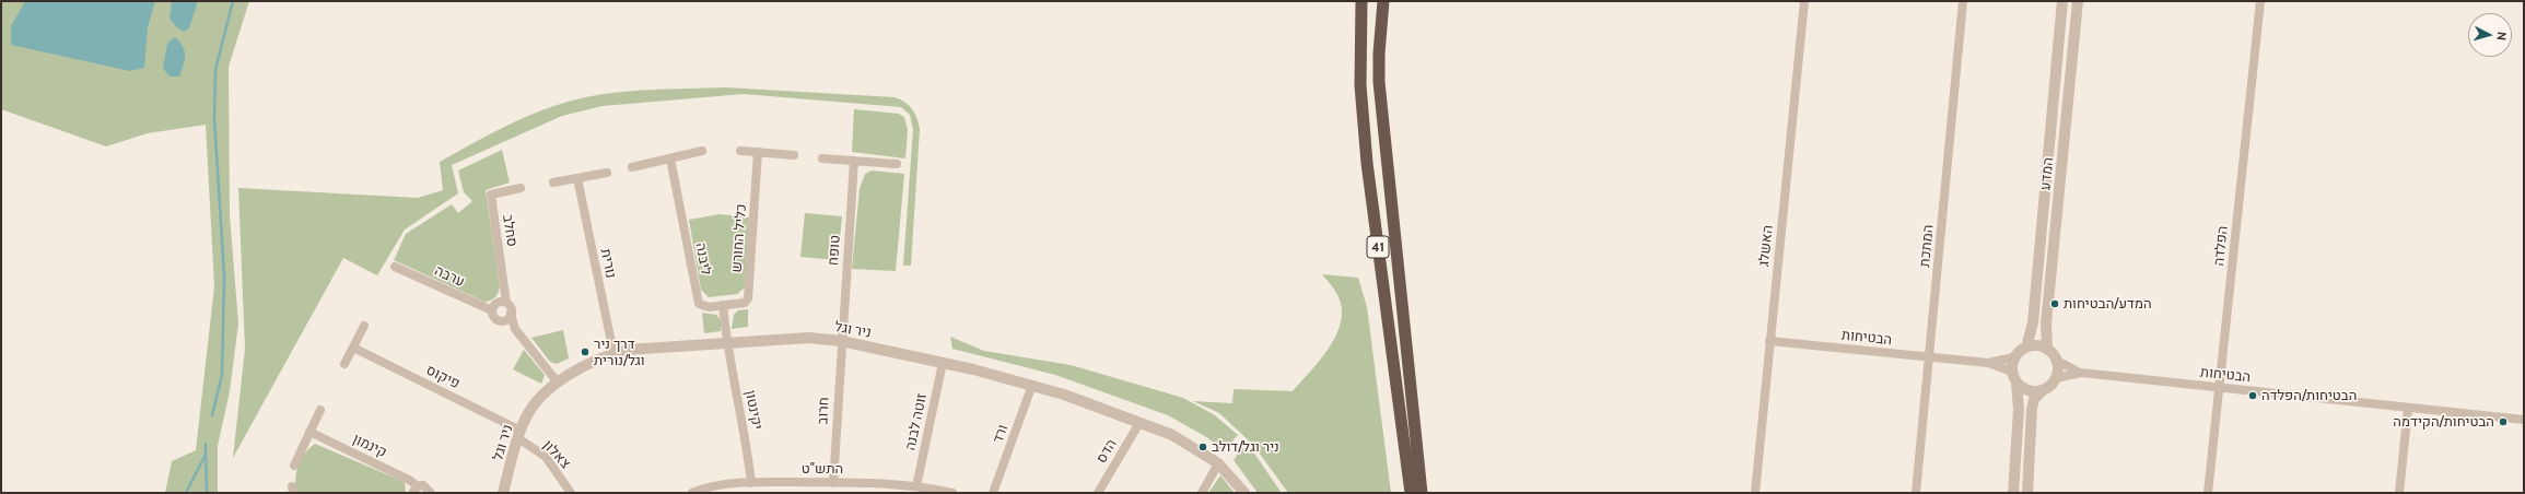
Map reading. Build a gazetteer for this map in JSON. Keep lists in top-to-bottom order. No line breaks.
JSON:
{"streets":{"highway":["41"],"street":["המדע","סחלב","כליל החורש","האשלג","המתכת","הפלדה","טופח","ליבנה","נורית","ערבה","ניר וגל","הבטיחות","פיקוס","יקינטון","חרוב","זוטה לבנה","ורד","קינמון","הדס","צאלון","התש\"ט"]},"crossings":[["המדע","הבטיחות"],["סחלב","ערבה"],["כליל החורש","ליבנה"],["האשלג","הבטיחות"],["המתכת","הבטיחות"],["הפלדה","הבטיחות"],["טופח","ניר וגל"],["טופח","חרוב"],["נורית","ניר וגל"],["ניר וגל","פיקוס"],["ניר וגל","יקינטון"],["ניר וגל","חרוב"],["ניר וגל","זוטה לבנה"],["ניר וגל","ורד"],["ניר וגל","הדס"],["ניר וגל","צאלון"],["פיקוס","צאלון"],["יקינטון","התש\"ט"],["חרוב","התש\"ט"],["זוטה לבנה","התש\"ט"]],"places":["המדע/הבטיחות","דרך ניר וגל/נורית","הבטיחות/הפלדה","הבטיחות/הקידמה","ניר וגל/דולב"],"north":"right"}
